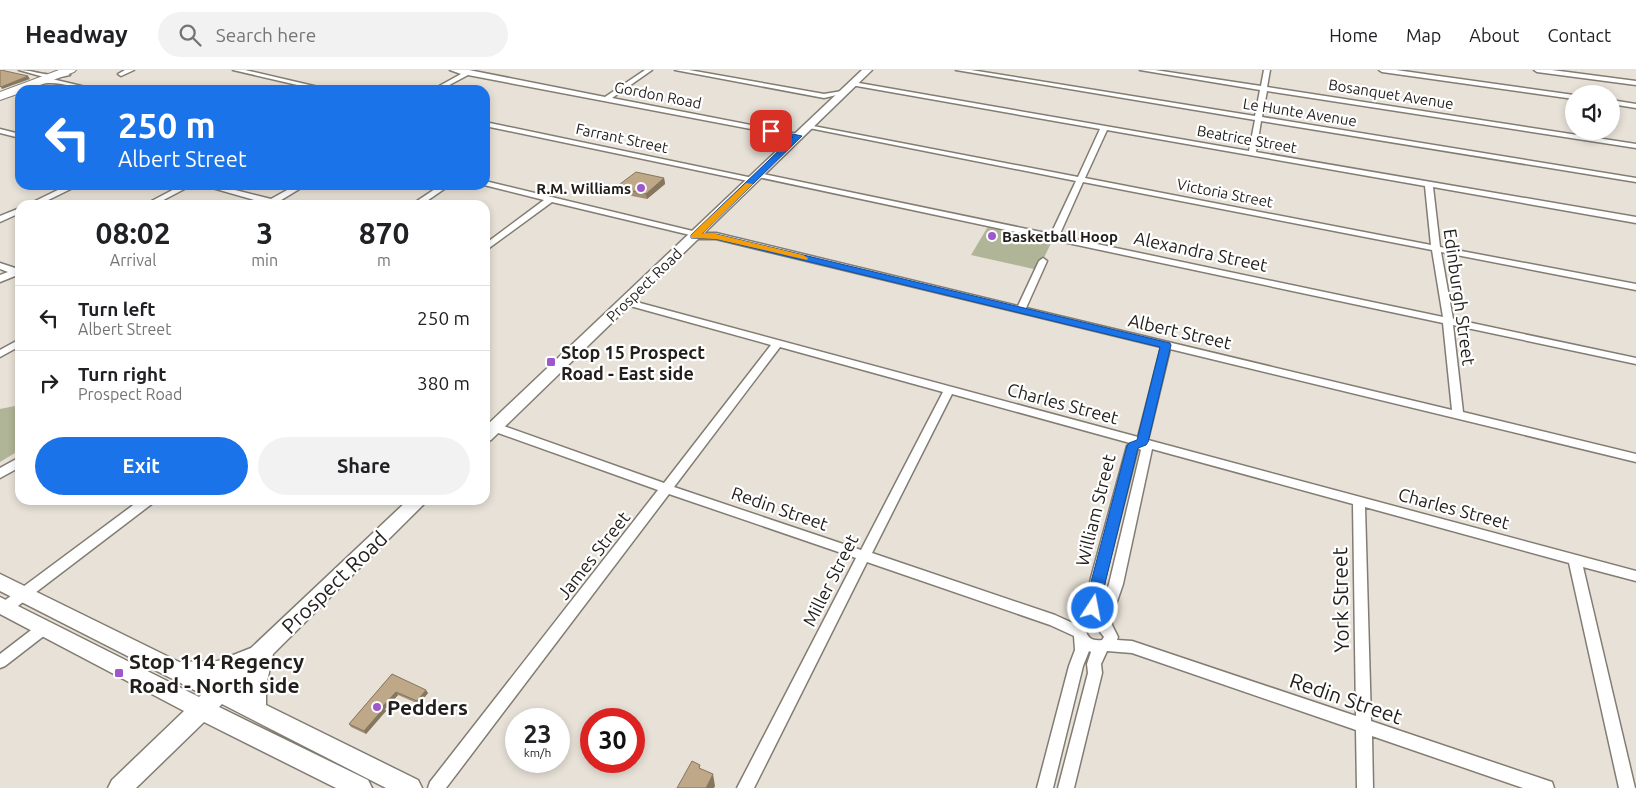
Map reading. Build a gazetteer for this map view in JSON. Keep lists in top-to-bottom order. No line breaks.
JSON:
{"streets":{"main road":["Prospect Road"],"street":["Bosanquet Avenue","Gordon Road","Le Hunte Avenue","Farrant Street","Beatrice Street","Victoria Street","Alexandra Street","Edinburgh Street","Albert Street","Charles Street","Redin Street","William Street","James Street","Miller Street","York Street"]},"crossings":[["Gordon Road","Victoria Street"],["Gordon Road","Prospect Road"],["Farrant Street","Alexandra Street"],["Farrant Street","Prospect Road"],["Beatrice Street","Prospect Road"],["Beatrice Street","Edinburgh Street"],["Victoria Street","Prospect Road"],["Victoria Street","Edinburgh Street"],["Alexandra Street","Prospect Road"],["Alexandra Street","Edinburgh Street"],["Prospect Road","Albert Street"],["Prospect Road","Charles Street"],["Prospect Road","Redin Street"],["Edinburgh Street","Albert Street"],["Albert Street","William Street"],["Charles Street","William Street"],["Charles Street","James Street"],["Charles Street","Miller Street"],["Charles Street","York Street"],["Redin Street","William Street"],["Redin Street","James Street"],["Redin Street","Miller Street"],["Redin Street","York Street"]],"places":{"other":["R.M. Williams","Basketball Hoop","Pedders"],"transit":["Stop 15 Prospect Road - East side","Stop 114 Regency Road - North side"]},"page":{"header":"Headway","search":"Search here","nav":["Home","Map","About","Contact"],"turn":["250 m","Albert Street"],"eta":["08:02","Arrival","3","min","870","m"],"list":[{"name":"Turn left","note":"Albert Street","value":"250 m"},{"name":"Turn right","note":"Prospect Road","value":"380 m"}],"buttons":["Exit","Share"],"speed":"23 km/h","limit":"30"}}
